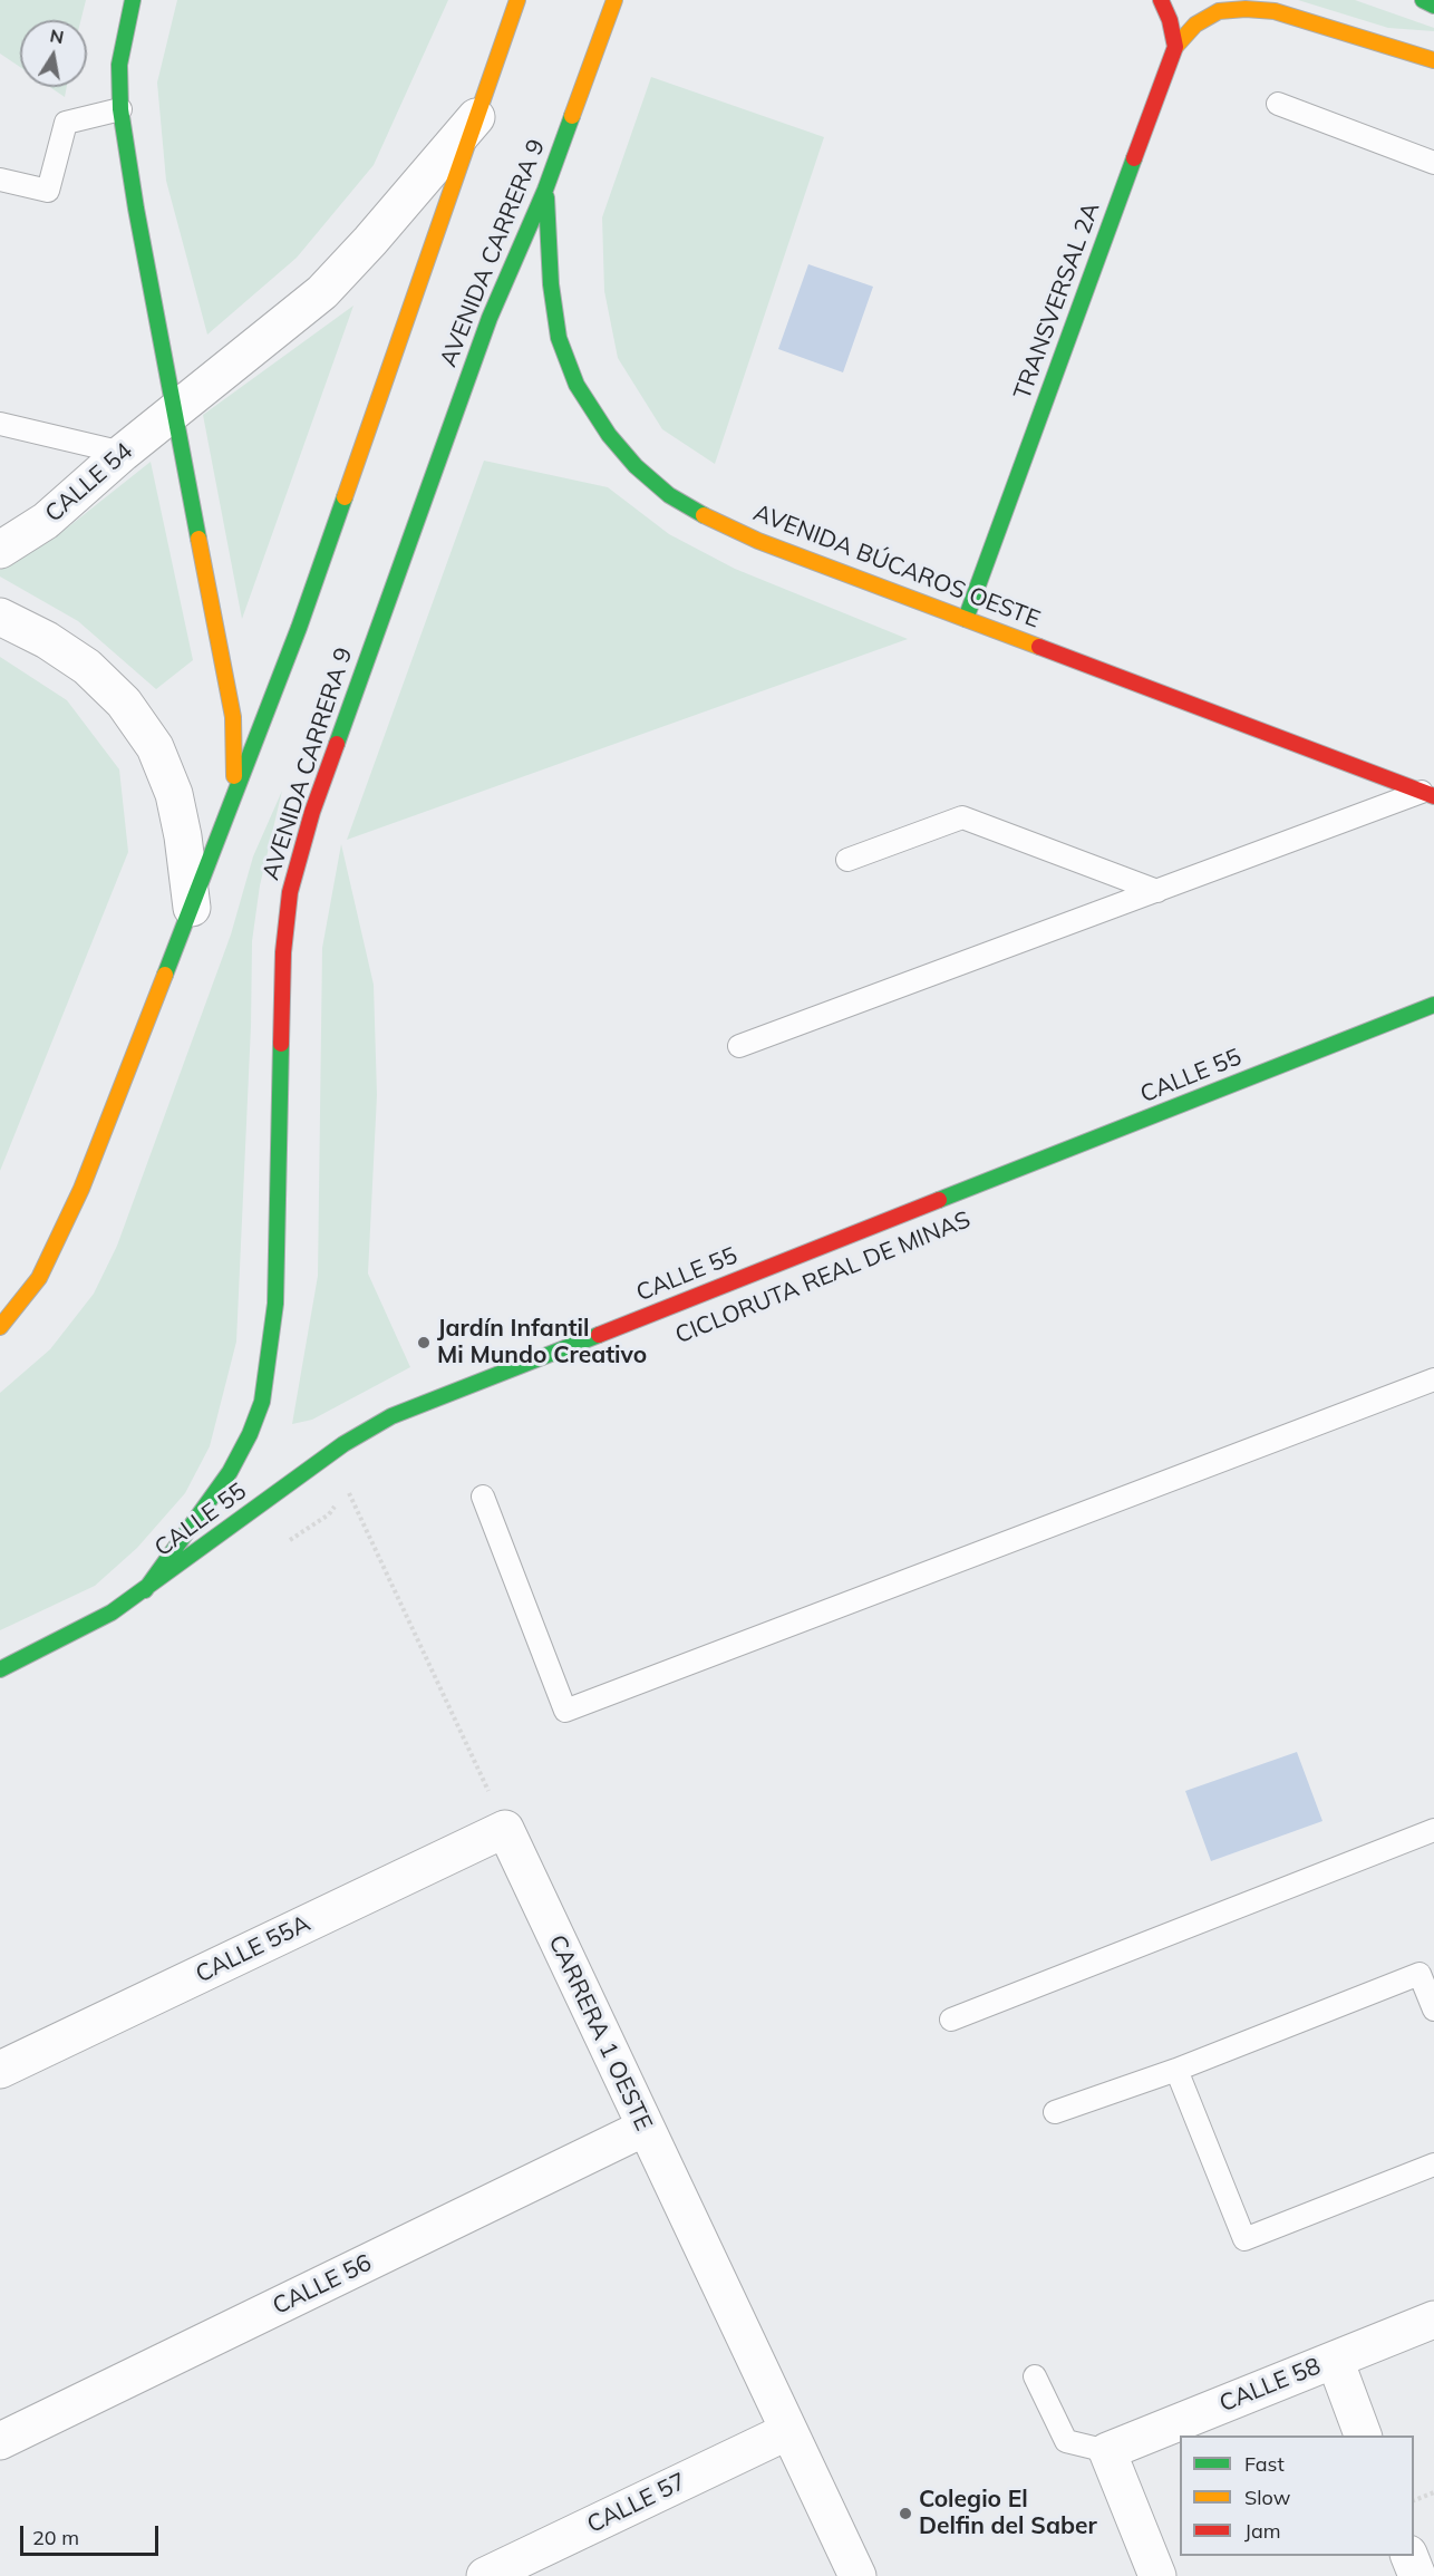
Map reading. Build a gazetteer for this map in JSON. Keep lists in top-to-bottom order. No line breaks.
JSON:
{"streets":{"main road":["AVENIDA CARRERA 9","TRANSVERSAL 2A","AVENIDA BÚCAROS OESTE","CALLE 55"],"street":["CALLE 54","CALLE 55A","CARRERA 1 OESTE","CALLE 56","CALLE 58","CALLE 57"]},"crossings":[["AVENIDA CARRERA 9","AVENIDA BÚCAROS OESTE"],["AVENIDA CARRERA 9","CALLE 55"],["TRANSVERSAL 2A","AVENIDA BÚCAROS OESTE"],["CALLE 55A","CARRERA 1 OESTE"],["CARRERA 1 OESTE","CALLE 56"],["CARRERA 1 OESTE","CALLE 57"]],"places":["Jardín Infantil Mi Mundo Creativo","Colegio El Delfin del Saber"],"legend":["Fast","Slow","Jam"],"scale_bar":"20 m","north":"top"}
